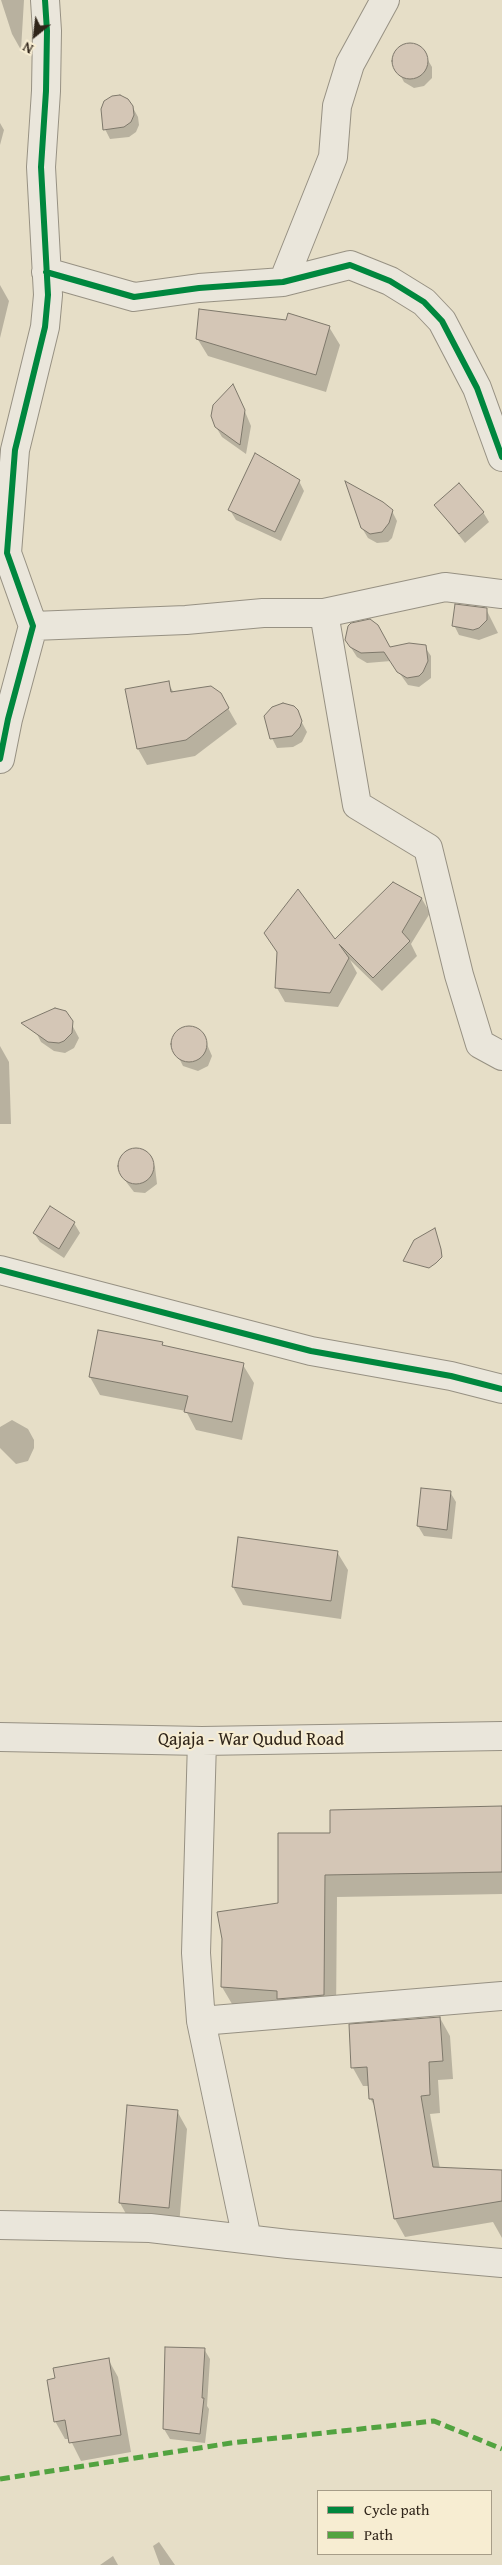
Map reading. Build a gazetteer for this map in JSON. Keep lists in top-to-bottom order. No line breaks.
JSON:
{"streets":{"street":["Qajaja - War Qudud Road"]},"legend":["Cycle path","Path"],"north":"bottom left"}
